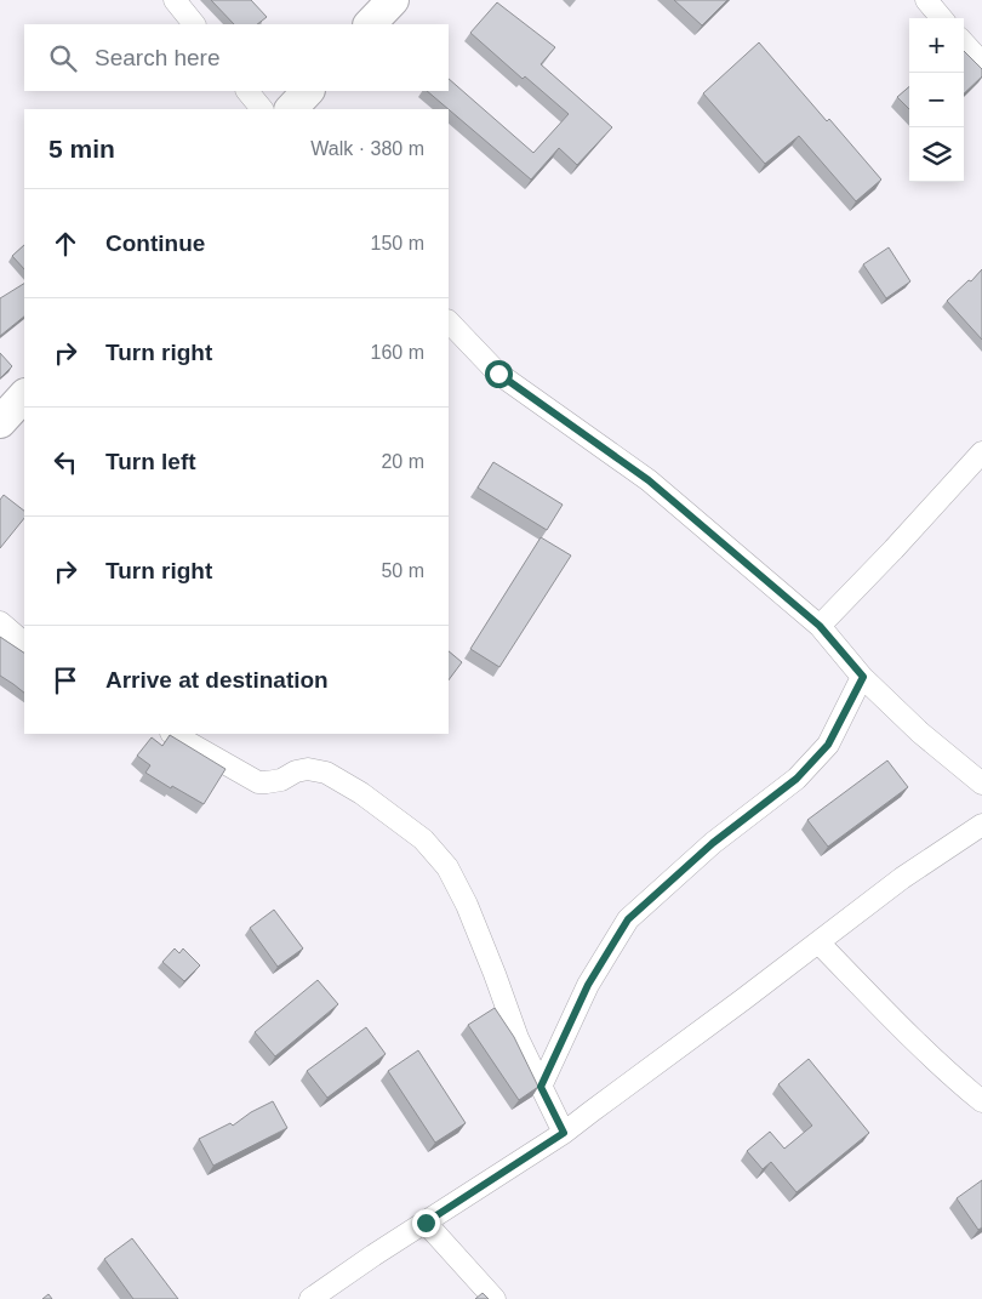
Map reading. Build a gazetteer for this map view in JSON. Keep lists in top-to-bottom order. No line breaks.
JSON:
{"page":{"map_buttons":["+","−"],"search":"Search here","heading":["5 min","Walk · 380 m"],"list":[["Continue","150 m"],["Turn right","160 m"],["Turn left","20 m"],["Turn right","50 m"],"Arrive at destination"]}}
